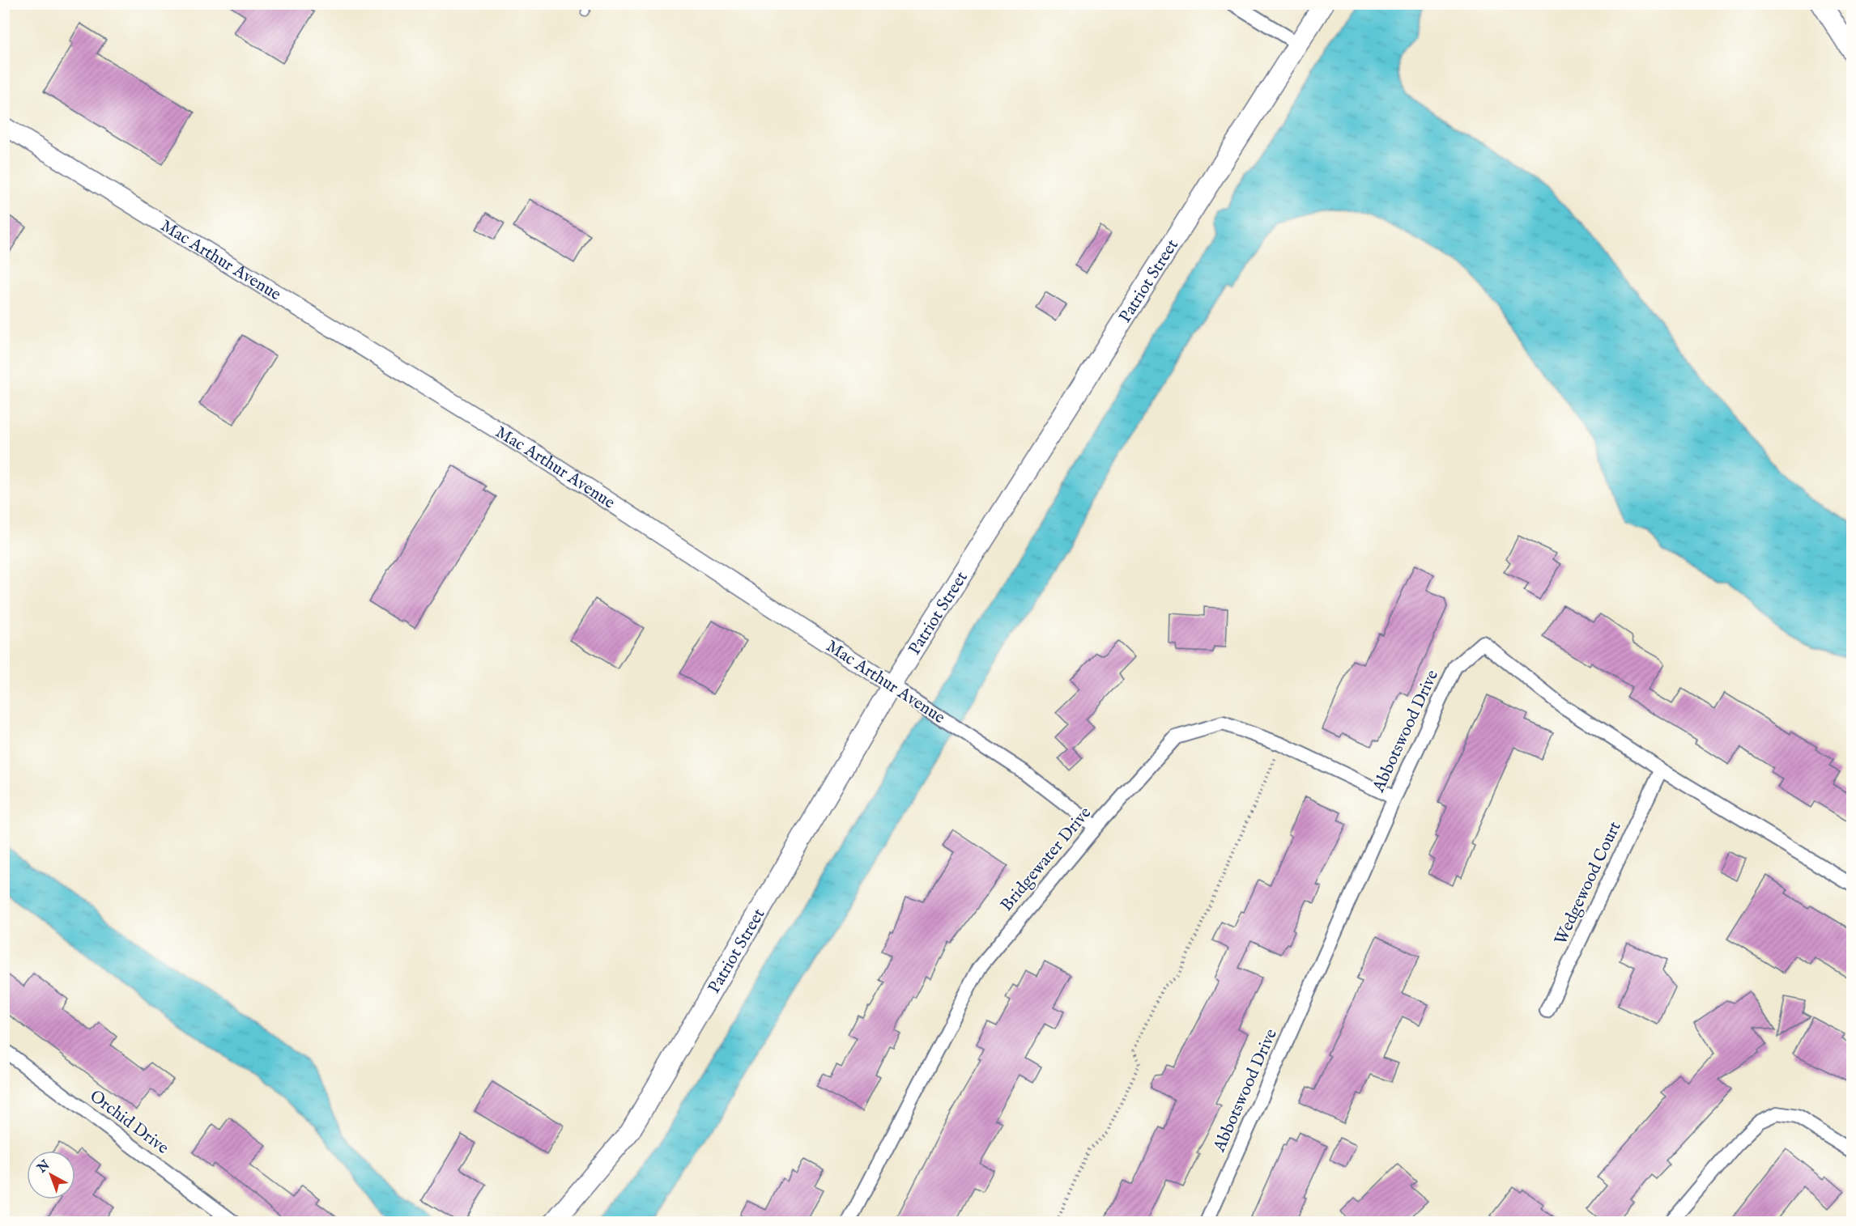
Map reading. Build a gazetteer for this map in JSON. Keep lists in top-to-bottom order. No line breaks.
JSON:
{"streets":{"main road":["Patriot Street"],"street":["Mac Arthur Avenue","Abbotswood Drive","Bridgewater Drive","Wedgewood Court","Orchid Drive"]},"crossings":[["Mac Arthur Avenue","Patriot Street"],["Mac Arthur Avenue","Bridgewater Drive"],["Abbotswood Drive","Bridgewater Drive"],["Abbotswood Drive","Wedgewood Court"]],"north":"top left"}
